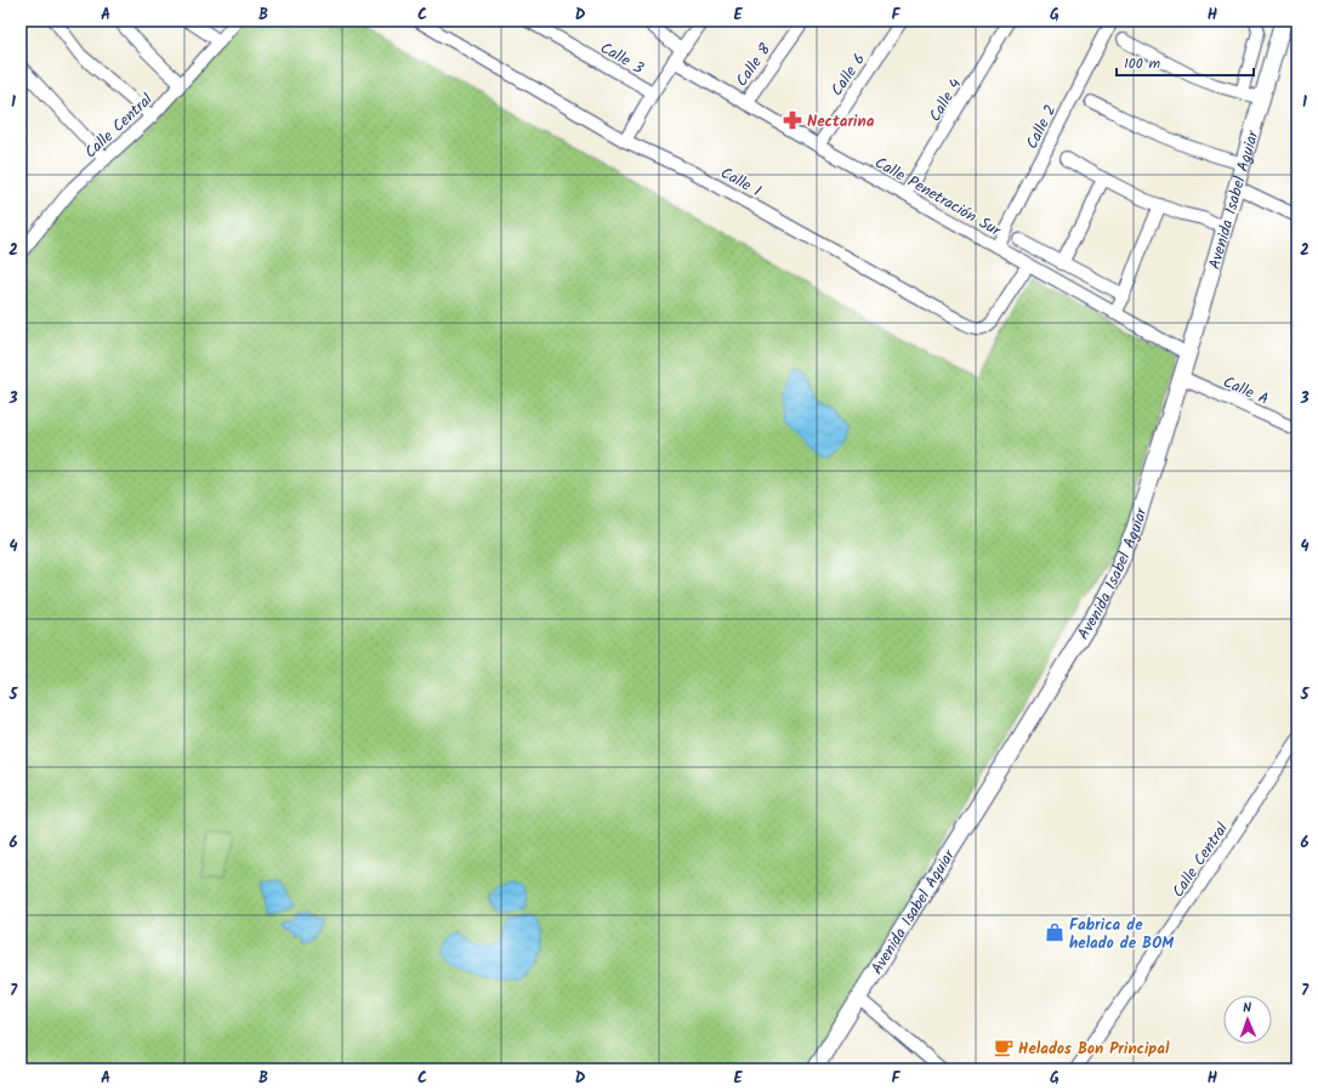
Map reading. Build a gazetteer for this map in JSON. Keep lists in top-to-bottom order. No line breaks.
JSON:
{"streets":{"main road":["Avenida Isabel Aguiar"],"street":["Calle 3","Calle 8","Calle 6","Calle 4","Calle Central","Calle 2","Calle 1","Calle Penetración Sur","Calle A"]},"crossings":[["Calle 8","Calle Penetración Sur"],["Calle 6","Calle Penetración Sur"],["Calle 4","Calle Penetración Sur"],["Calle 2","Calle Penetración Sur"],["Calle 1","Calle Penetración Sur"],["Calle Penetración Sur","Avenida Isabel Aguiar"],["Avenida Isabel Aguiar","Calle A"]],"places":{"pharmacy":["Nectarina"],"shop":["Fabrica de helado de BOM"],"cafe":["Helados Bon Principal"]},"scale_bar":"100 m","north":"top","grid":{"columns":["A","B","C","D","E","F","G","H"],"rows":["1","2","3","4","5","6","7"]}}
